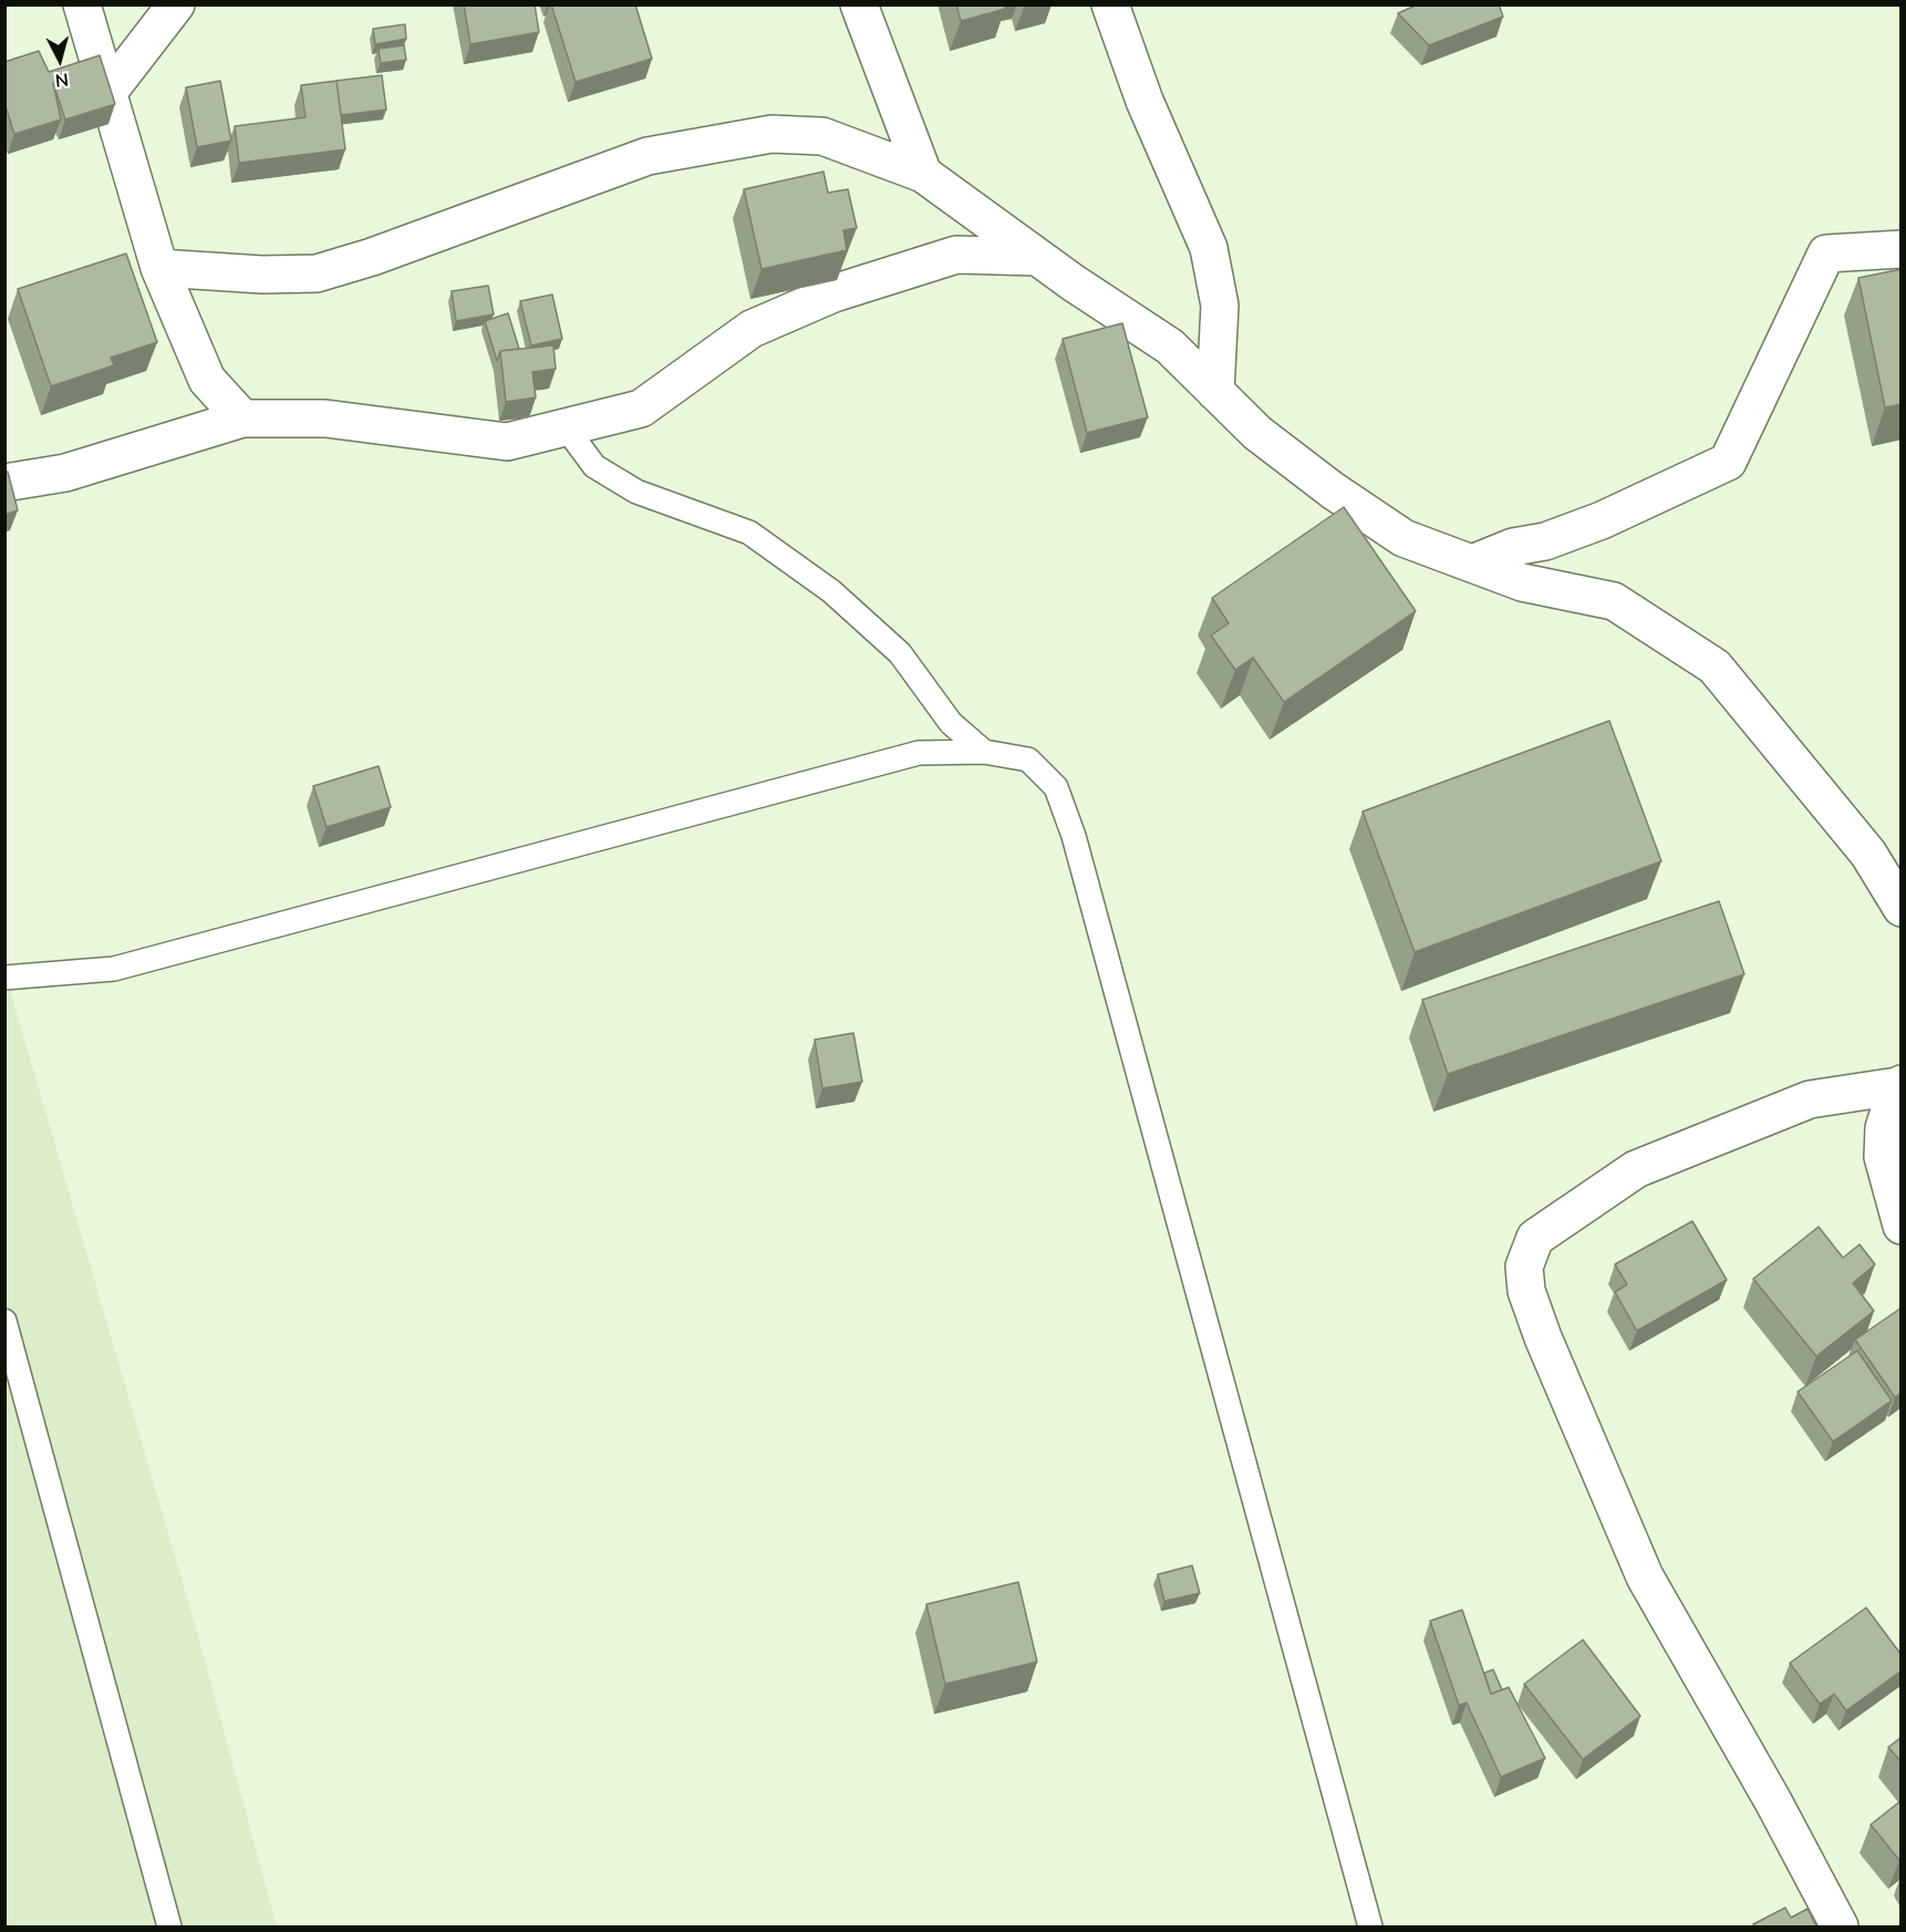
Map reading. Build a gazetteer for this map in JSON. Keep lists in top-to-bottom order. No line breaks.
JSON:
{"north":"bottom"}
